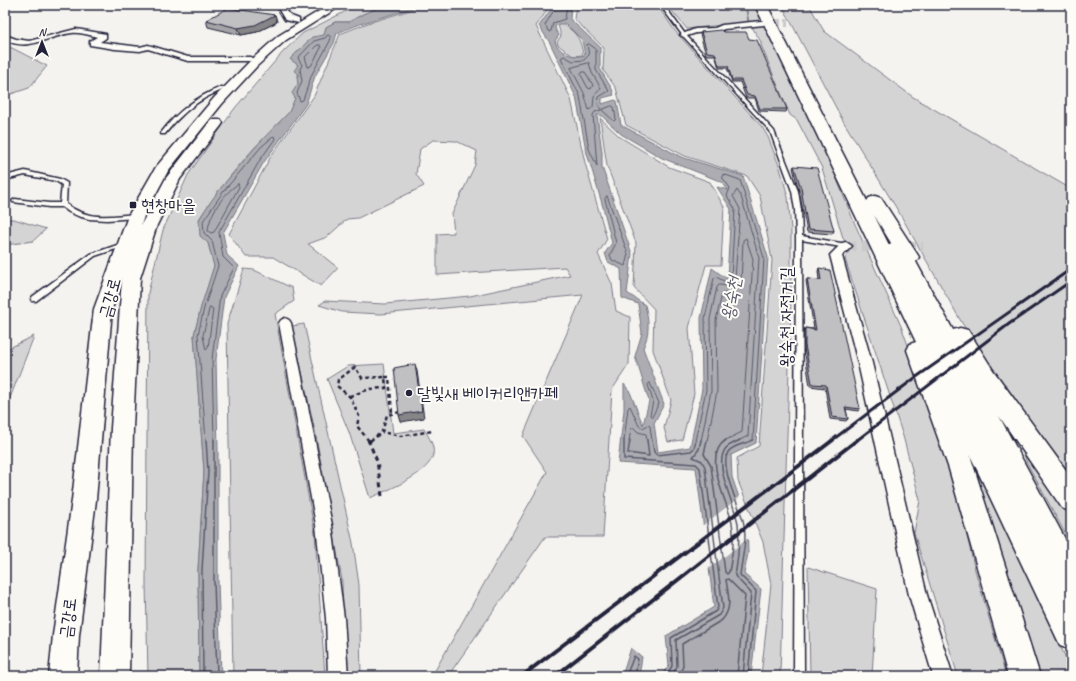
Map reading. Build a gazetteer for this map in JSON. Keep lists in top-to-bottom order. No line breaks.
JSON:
{"streets":{"main road":["금강로"],"lane":["왕숙천 자전거길"]},"water":["왕숙천"],"places":{"transit":["현창마을"],"other":["달빛새 베이커리앤카페"]},"north":"top"}
